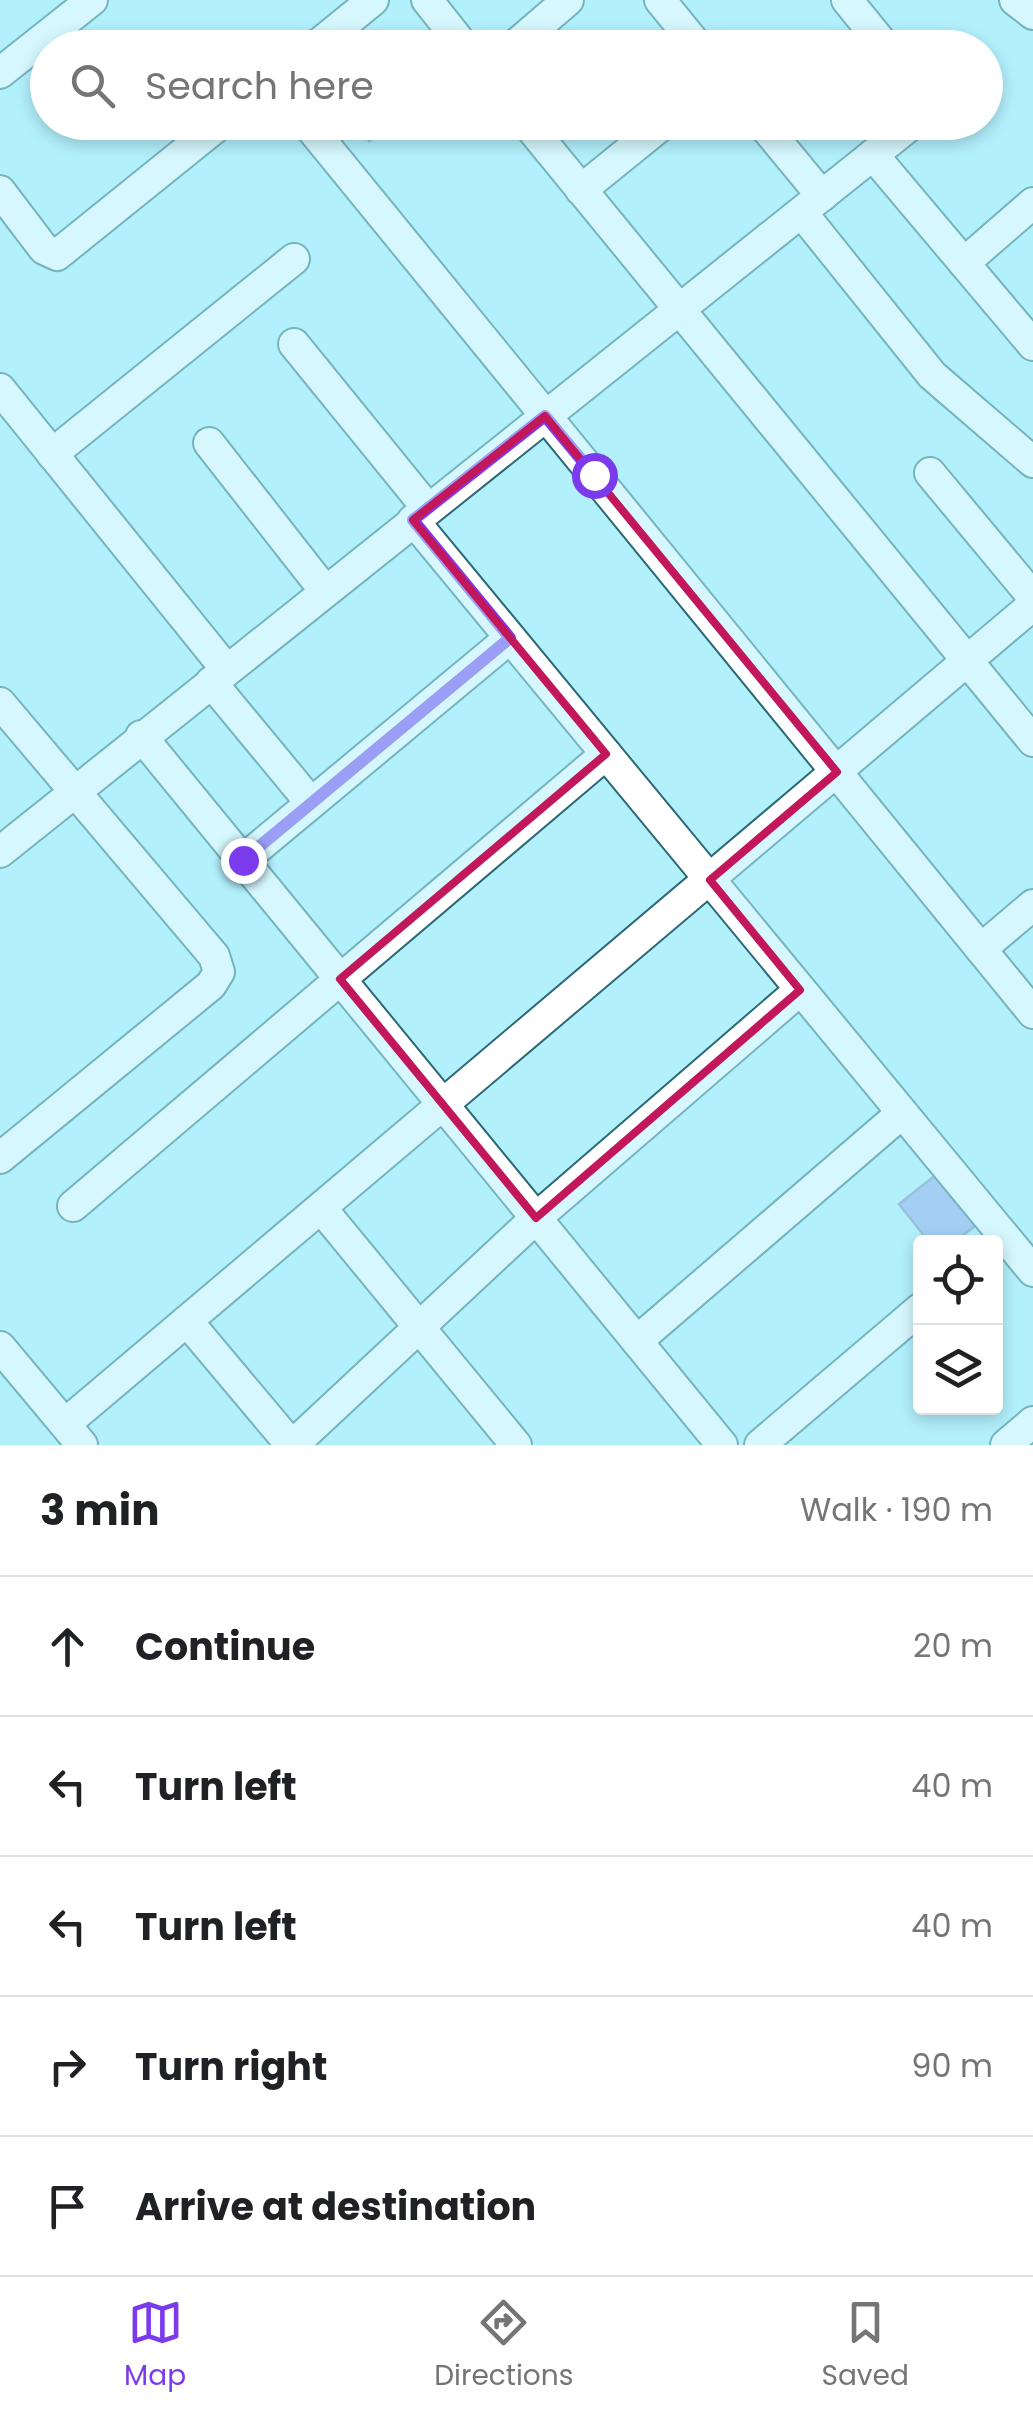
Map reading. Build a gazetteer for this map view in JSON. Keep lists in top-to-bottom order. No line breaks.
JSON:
{"page":{"search":"Search here","heading":["3 min","Walk · 190 m"],"list":[["Continue","20 m"],["Turn left","40 m"],["Turn left","40 m"],["Turn right","90 m"],"Arrive at destination"],"nav":["Map","Directions","Saved"]}}
